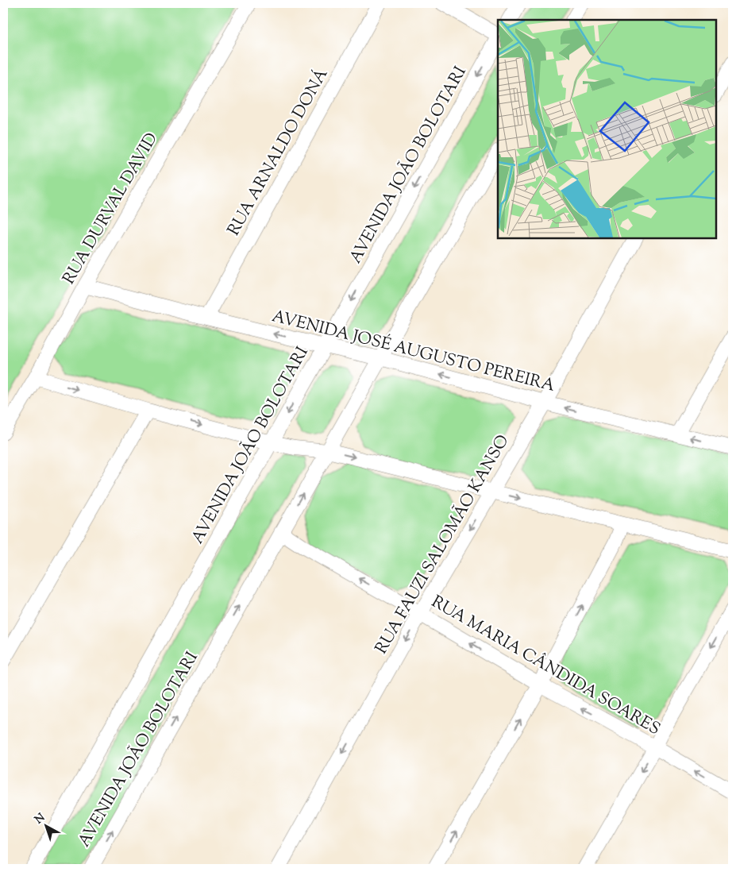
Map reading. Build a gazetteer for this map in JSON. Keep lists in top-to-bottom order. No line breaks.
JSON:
{"streets":{"street":["RUA ARNALDO DONÁ","AVENIDA JOÃO BOLOTARI","RUA DURVAL DAVID","AVENIDA JOSÉ AUGUSTO PEREIRA","RUA FAUZI SALOMÃO KANSO","RUA MARIA CÂNDIDA SOARES"]},"crossings":[["RUA ARNALDO DONÁ","AVENIDA JOSÉ AUGUSTO PEREIRA"],["AVENIDA JOÃO BOLOTARI","AVENIDA JOSÉ AUGUSTO PEREIRA"],["AVENIDA JOÃO BOLOTARI","RUA MARIA CÂNDIDA SOARES"],["RUA DURVAL DAVID","AVENIDA JOSÉ AUGUSTO PEREIRA"],["AVENIDA JOSÉ AUGUSTO PEREIRA","RUA FAUZI SALOMÃO KANSO"],["RUA FAUZI SALOMÃO KANSO","RUA MARIA CÂNDIDA SOARES"]],"one_way":["RUA FAUZI SALOMÃO KANSO","RUA MARIA CÂNDIDA SOARES"],"north":"top left"}
